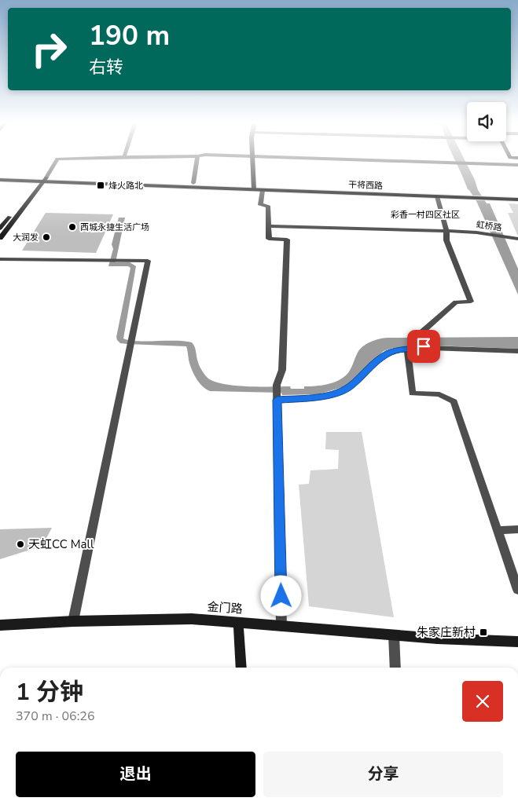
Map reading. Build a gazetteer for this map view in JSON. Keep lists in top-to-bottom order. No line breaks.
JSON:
{"streets":{"main road":["干将西路","金门路"],"street":["虹桥路"]},"districts":["彩香一村四区社区"],"places":{"transit":["烽火路北","朱家庄新村"],"other":["西城永捷生活广场","大润发","天虹CC Mall"]},"page":{"turn":["190 m","右转"],"heading":["1 分钟","370 m · 06:26"],"buttons":["退出","分享"]}}
